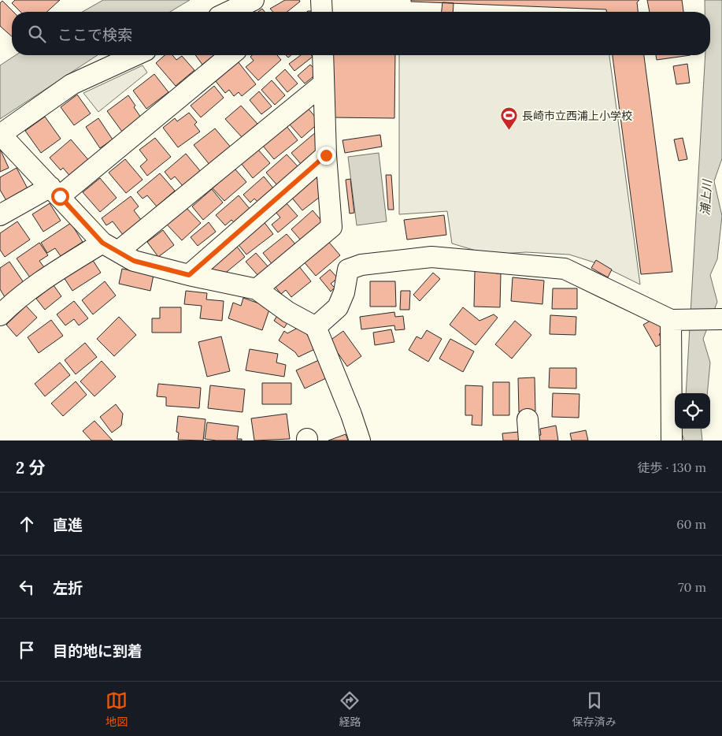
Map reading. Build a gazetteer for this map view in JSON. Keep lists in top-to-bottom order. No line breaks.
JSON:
{"water":["浦上川"],"places":{"sports":["長崎市立西浦上小学校"]},"page":{"search":"ここで検索","heading":["2 分","徒歩 · 130 m"],"list":[["直進","60 m"],["左折","70 m"],"目的地に到着"],"nav":["地図","経路","保存済み"]}}
